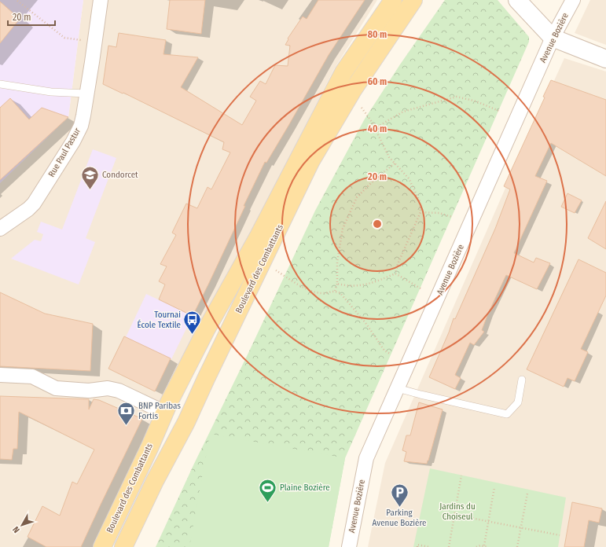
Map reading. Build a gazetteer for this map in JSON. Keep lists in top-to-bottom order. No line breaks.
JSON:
{"streets":{"main road":["Boulevard des Combattants"],"street":["Avenue Bozière","Rue Paul Pastur"]},"parks":["Jardins du Choiseul"],"places":{"school or university":["Condorcet"],"bus stop":["Tournai École Textile"],"bank":["BNP Paribas Fortis"],"sports":["Plaine Bozière"],"parking":["Parking Avenue Bozière"]},"scale_bar":"20 m","north":"bottom left","rings":["80 m","60 m","40 m","20 m"]}
